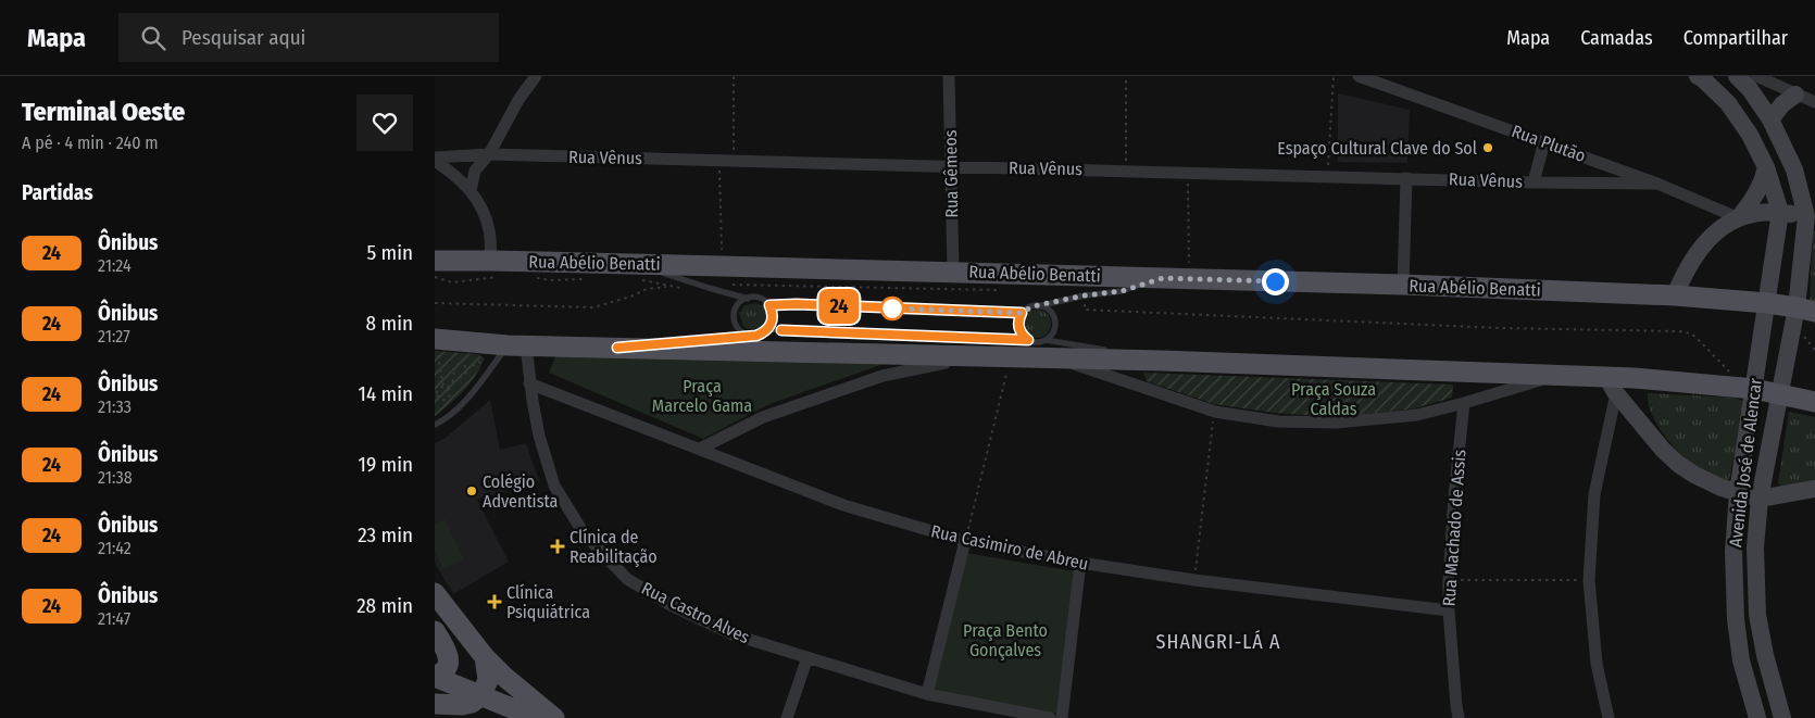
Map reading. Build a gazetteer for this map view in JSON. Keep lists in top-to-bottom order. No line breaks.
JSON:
{"streets":{"main road":["Rua Abélio Benatti"],"street":["Rua Plutão","Rua Vênus","Rua Gêmeos","Avenida José de Alencar","Rua Machado de Assis","Rua Casimiro de Abreu","Rua Castro Alves"]},"crossings":[["Rua Plutão","Rua Vênus"],["Rua Vênus","Rua Gêmeos"],["Rua Gêmeos","Rua Abélio Benatti"],["Rua Abélio Benatti","Avenida José de Alencar"],["Rua Machado de Assis","Rua Casimiro de Abreu"],["Rua Casimiro de Abreu","Rua Castro Alves"]],"districts":["SHANGRI-LÁ A"],"parks":["Praça Marcelo Gama","Praça Souza Caldas","Praça Bento Gonçalves"],"places":{"other":["Espaço Cultural Clave do Sol","Colégio Adventista"],"health":["Clínica de Reabilitação","Clínica Psiquiátrica"]},"lines":["bus line 24"],"page":{"header":"Mapa","search":"Pesquisar aqui","nav":["Mapa","Camadas","Compartilhar"],"heading":[["Terminal Oeste","A pé · 4 min · 240 m"],"Partidas"],"on_map":"24","list":[{"mark":"24","name":"Ônibus","note":"21:24","value":"5 min"},{"mark":"24","name":"Ônibus","note":"21:27","value":"8 min"},{"mark":"24","name":"Ônibus","note":"21:33","value":"14 min"},{"mark":"24","name":"Ônibus","note":"21:38","value":"19 min"},{"mark":"24","name":"Ônibus","note":"21:42","value":"23 min"},{"mark":"24","name":"Ônibus","note":"21:47","value":"28 min"}]}}
